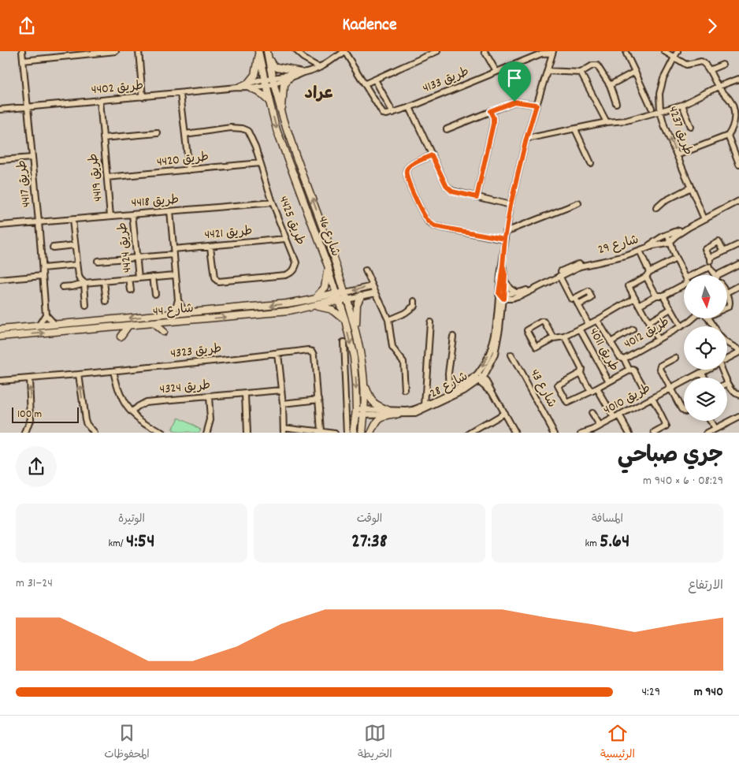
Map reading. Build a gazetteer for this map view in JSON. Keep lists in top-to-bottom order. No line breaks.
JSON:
{"streets":{"main road":["شارع 46","شارع 44"],"street":["طريق 4133","طريق 4402","طريق 4237","طريق 4420","طريق 4419","طريق 4417","طريق 4418","طريق 4425","طريق 4421","شارع 29","طريق 4424","طريق 4012","طريق 4011","طريق 4323","شارع 28","طريق 4324","شارع 43","طريق 4010"]},"crossings":[["طريق 4133","شارع 28"],["طريق 4402","طريق 4419"],["طريق 4402","طريق 4417"],["طريق 4402","شارع 46"],["طريق 4237","شارع 29"],["طريق 4420","طريق 4419"],["طريق 4420","طريق 4425"],["طريق 4419","طريق 4418"],["طريق 4417","طريق 4418"],["طريق 4418","طريق 4425"],["طريق 4418","طريق 4424"],["طريق 4425","طريق 4421"],["شارع 46","شارع 44"],["شارع 46","شارع 28"],["شارع 29","شارع 28"],["طريق 4012","طريق 4011"]],"districts":["عراد"],"scale_bar":"100 m","north":"bottom","page":{"header":"Kadence","scale":"100 m","heading":["جري صباحي","08:29 · 6 × 940 m"],"stats":[["المسافة","5.64 km"],["الوقت","27:38"],["الوتيرة","4:54 /km"]],"chart":["الارتفاع","24–31 m"],"list":[{"name":"940 m","note":"4:29"}],"tabs":["الرئيسية","الخريطة","المحفوظات"]}}
